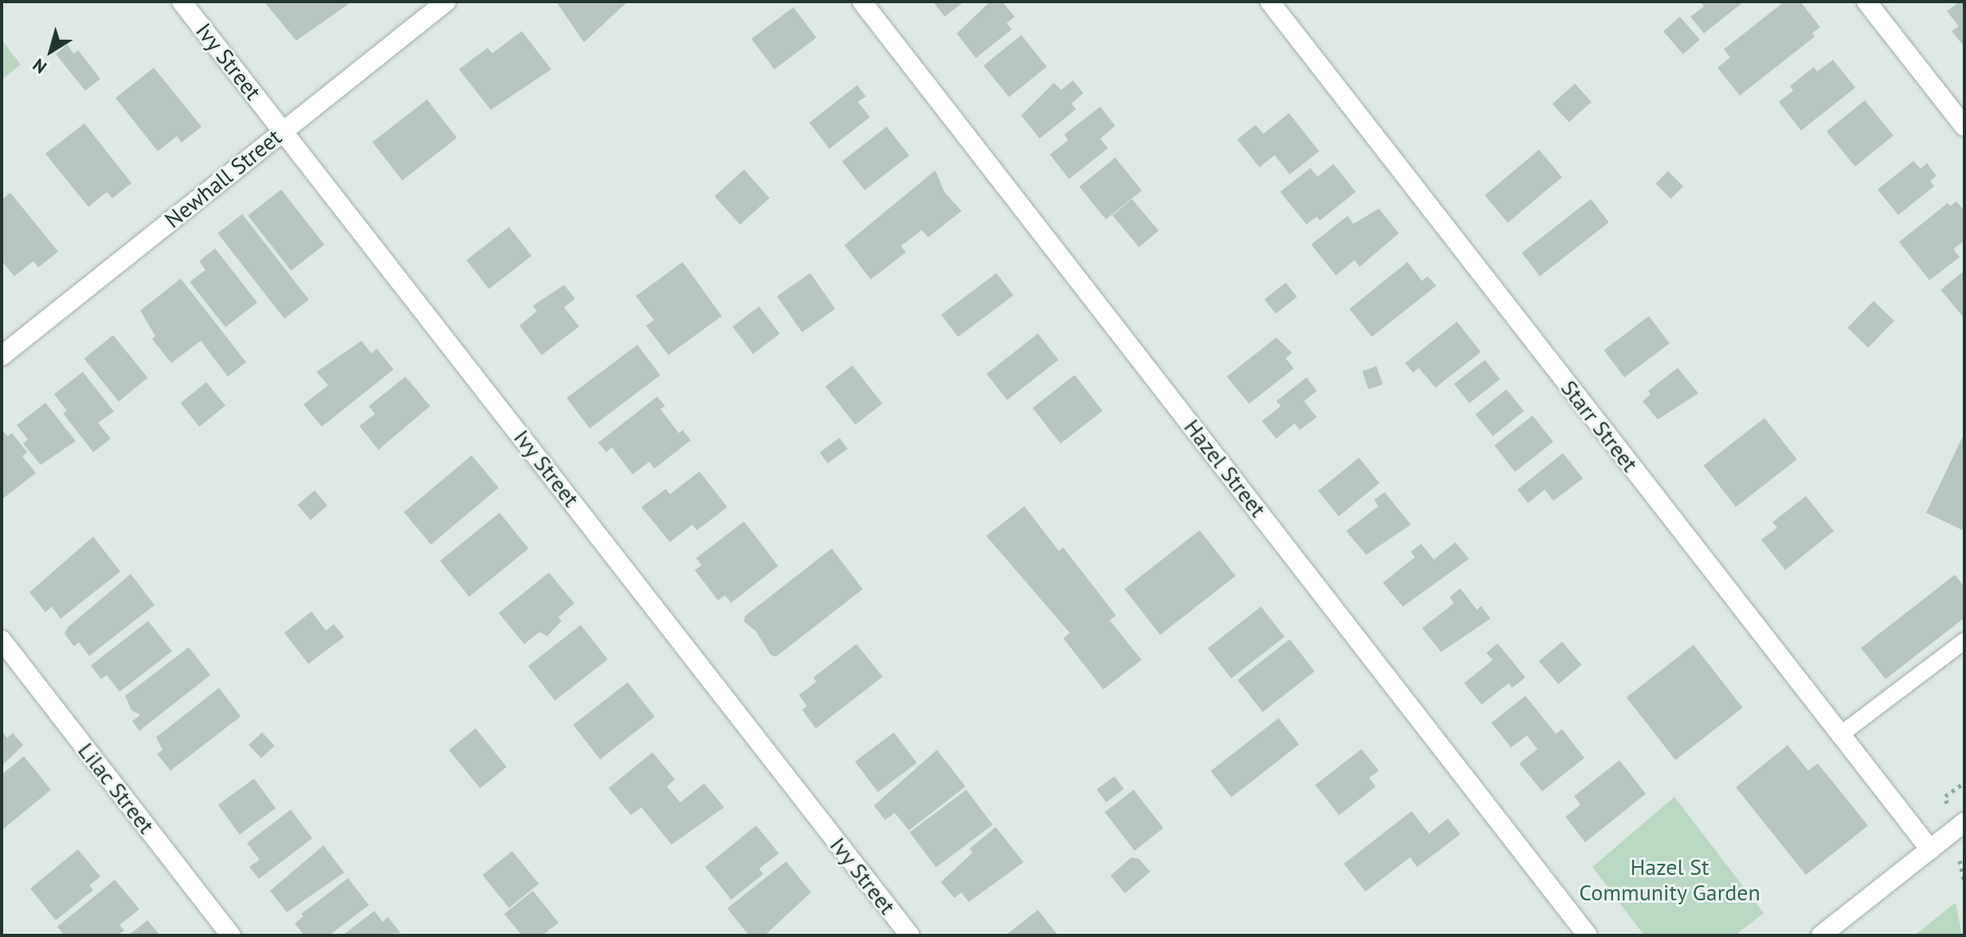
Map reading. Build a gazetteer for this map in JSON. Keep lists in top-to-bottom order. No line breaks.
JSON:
{"streets":{"street":["Ivy Street","Newhall Street","Starr Street","Hazel Street","Lilac Street"]},"crossings":[["Ivy Street","Newhall Street"]],"parks":["Hazel St Community Garden"],"north":"bottom left"}
